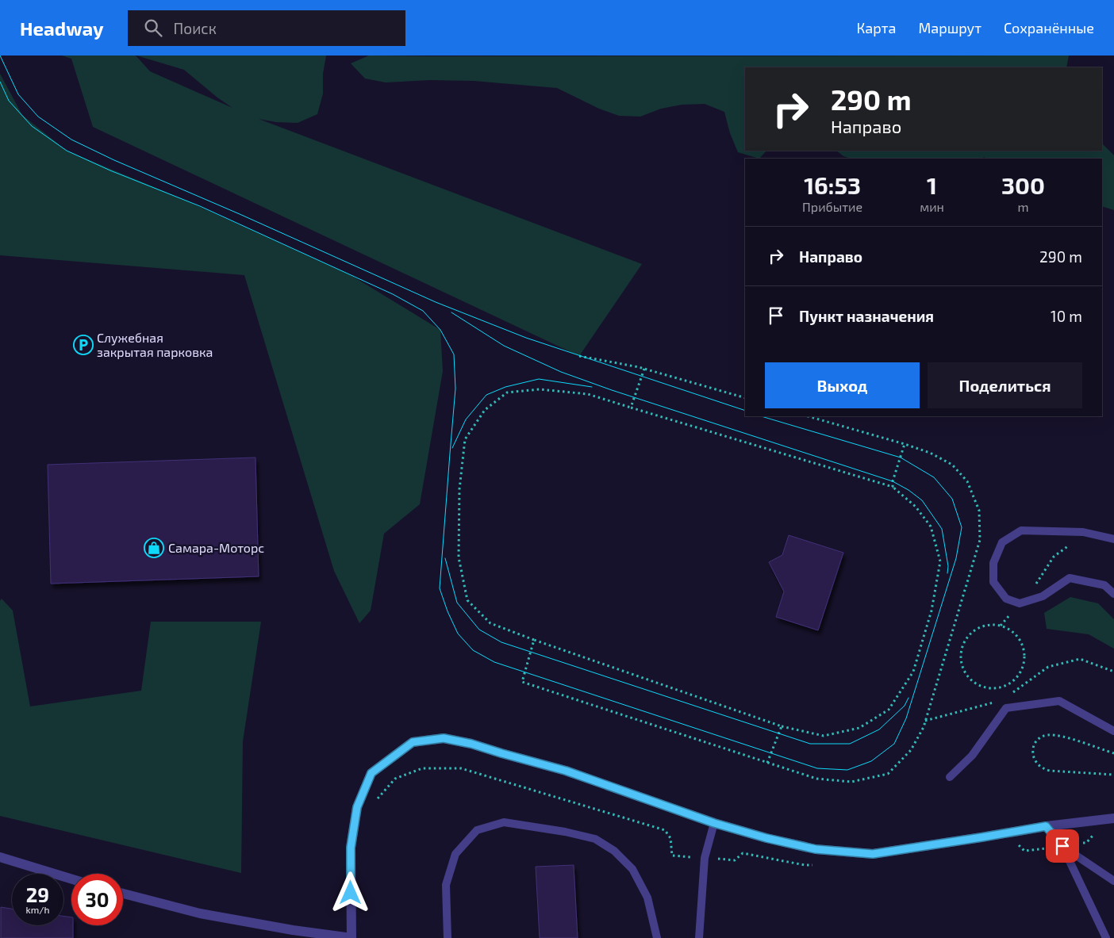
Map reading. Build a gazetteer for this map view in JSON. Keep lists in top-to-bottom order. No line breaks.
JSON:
{"places":{"parking":["Служебная закрытая парковка"],"shop":["Самара-Моторс"]},"page":{"header":"Headway","search":"Поиск","nav":["Карта","Маршрут","Сохранённые"],"turn":["290 m","Направо"],"eta":["16:53","Прибытие","1","мин","300","m"],"list":[{"name":"Направо","value":"290 m"},{"name":"Пункт назначения","value":"10 m"}],"buttons":["Выход","Поделиться"],"speed":"29 km/h","limit":"30"}}
